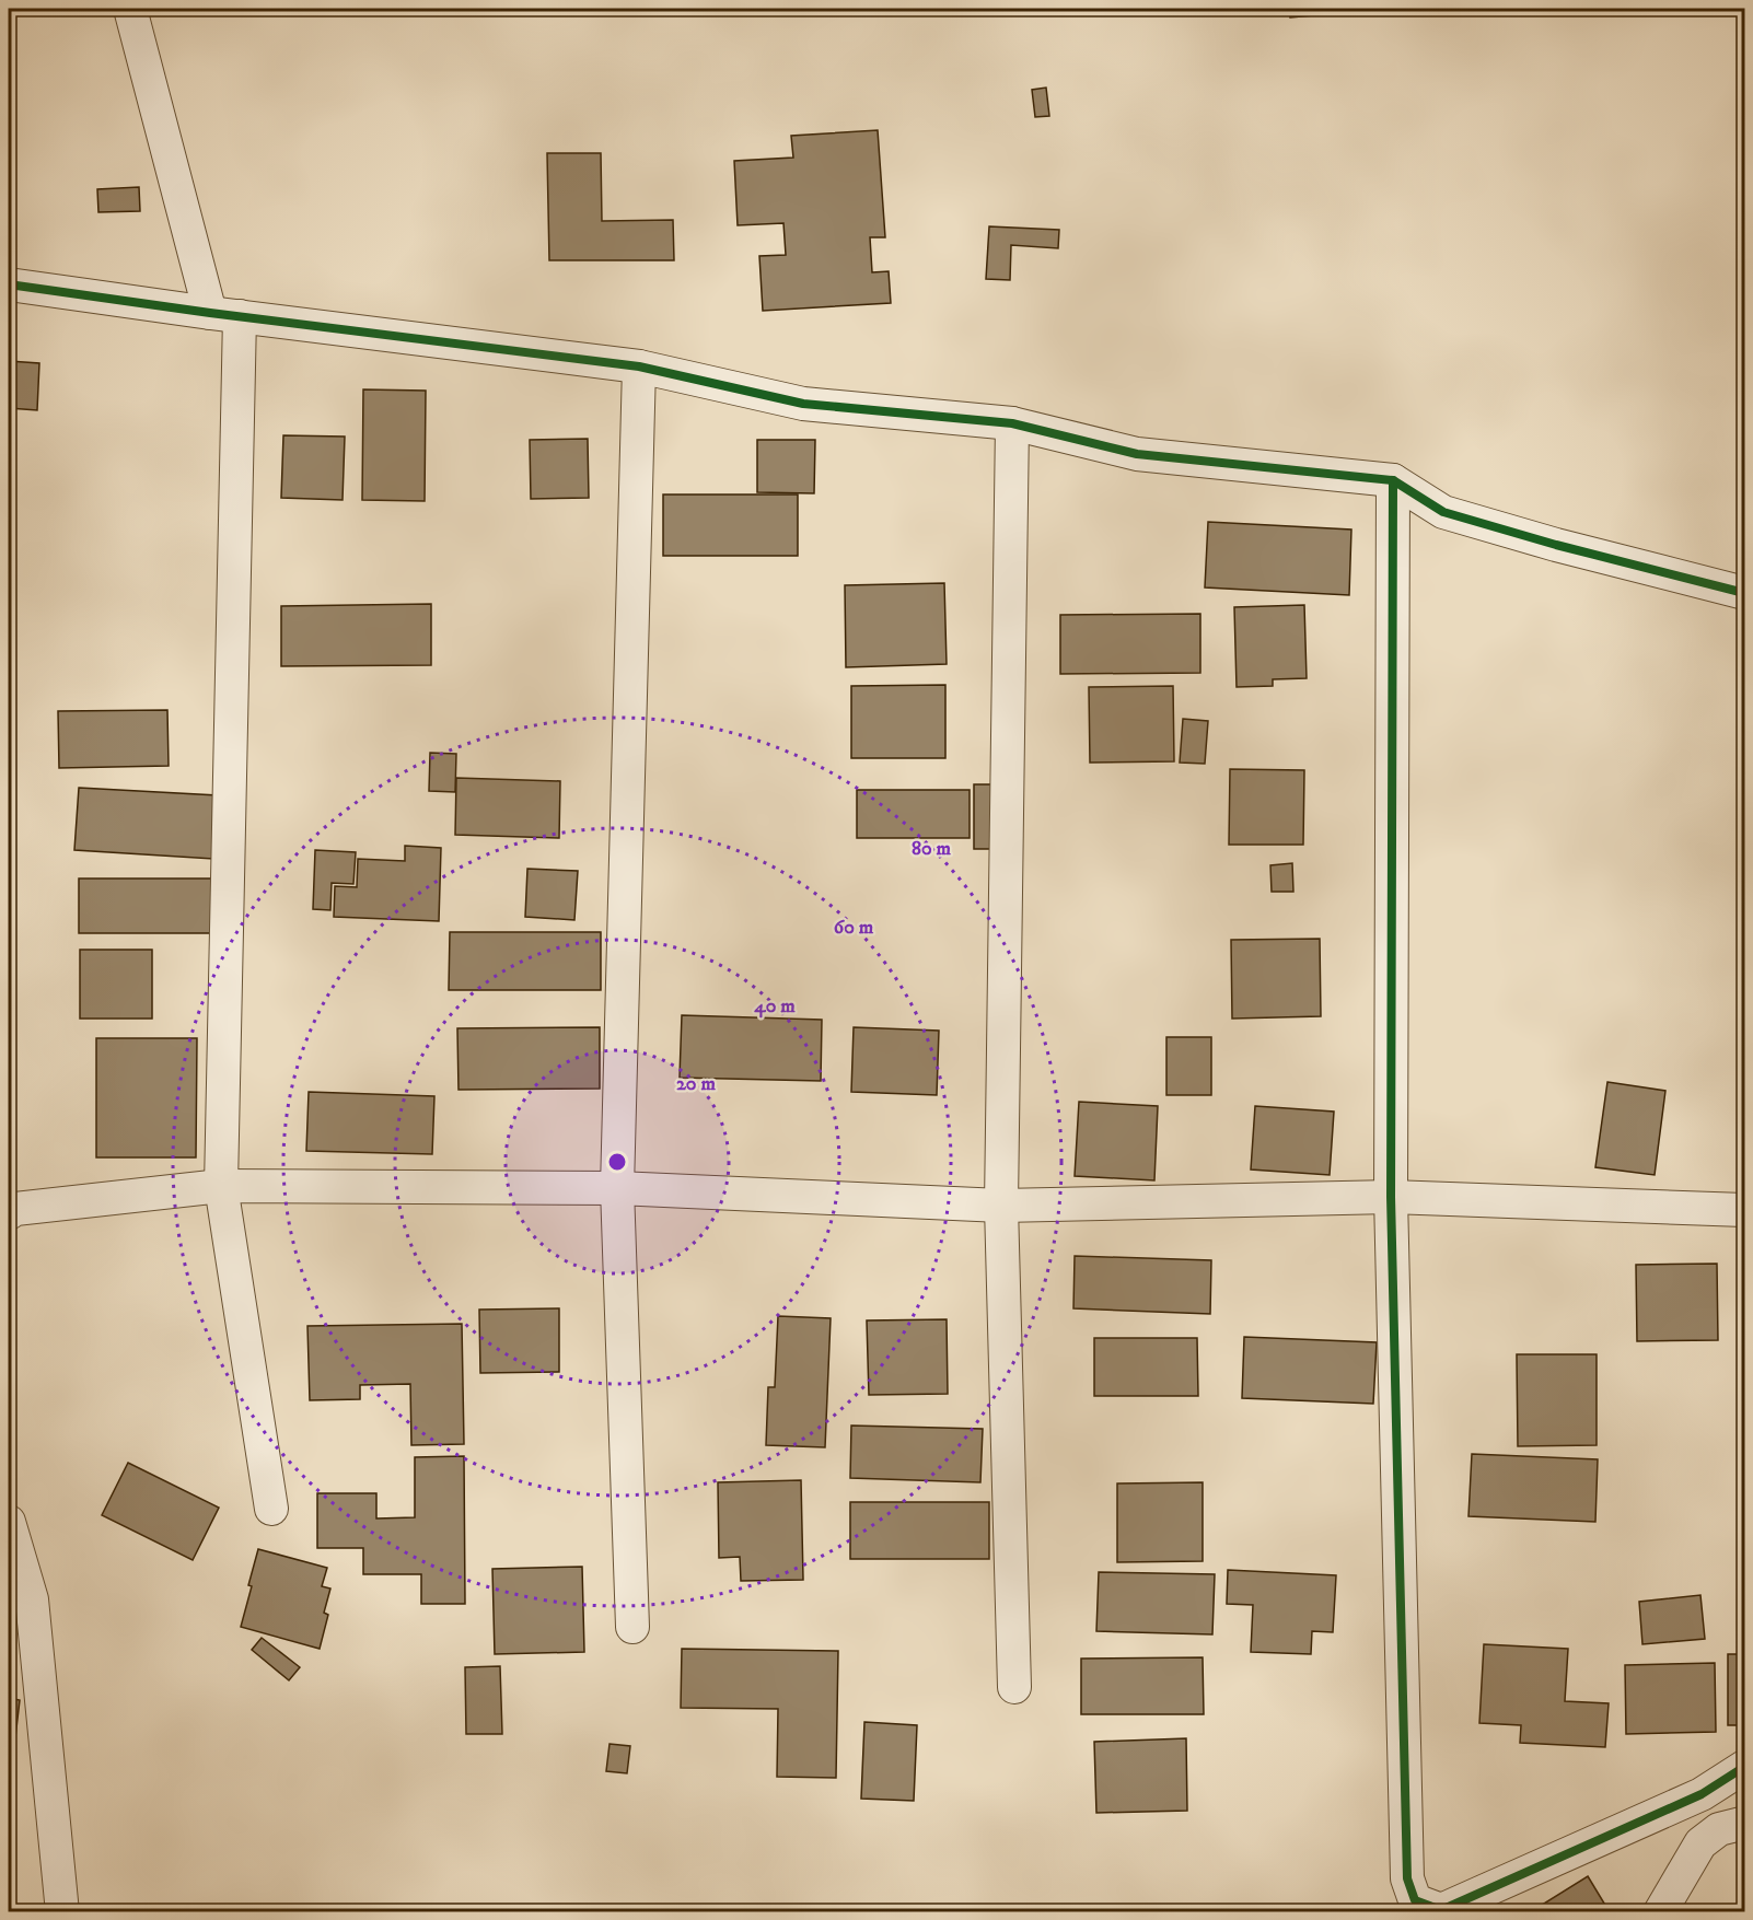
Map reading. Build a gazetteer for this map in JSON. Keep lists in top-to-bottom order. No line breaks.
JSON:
{"rings":["80 m","60 m","40 m","20 m"]}
